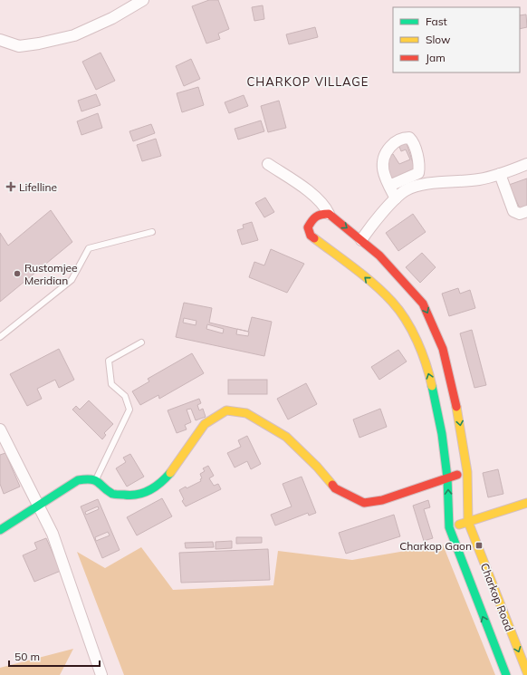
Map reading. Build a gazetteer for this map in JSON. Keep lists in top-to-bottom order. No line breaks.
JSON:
{"streets":{"street":["Charkop Road"]},"districts":["CHARKOP VILLAGE"],"places":{"health":["Lifelline"],"other":["Rustomjee Meridian"],"transit":["Charkop Gaon"]},"legend":["Fast","Slow","Jam"],"scale_bar":"50 m"}
